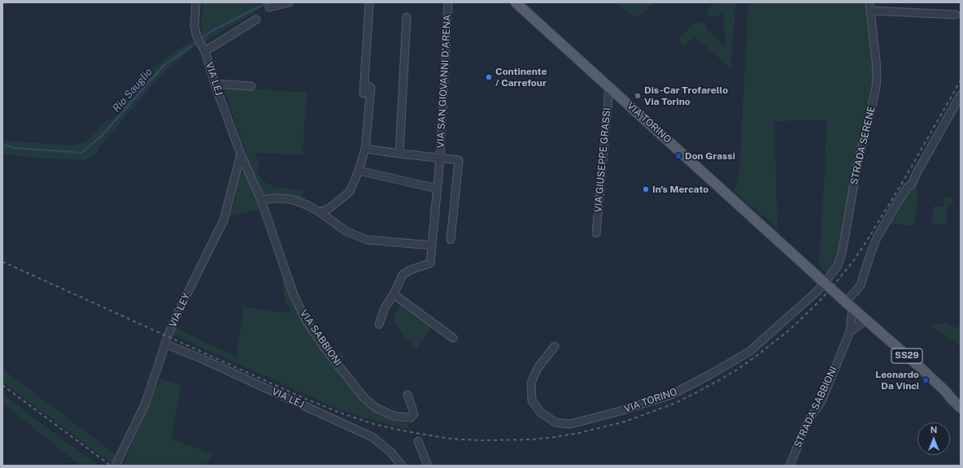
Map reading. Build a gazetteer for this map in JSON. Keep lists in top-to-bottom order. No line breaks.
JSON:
{"streets":{"main road":["VIA TORINO","SS29"],"street":["VIA LEJ","VIA SAN GIOVANNI D'ARENA","STRADA SERENE","VIA GIUSEPPE GRASSI","VIA LEY","VIA SABBIONI","STRADA SABBIONI"]},"crossings":[["VIA LEJ","VIA LEY"],["VIA LEJ","VIA SABBIONI"],["VIA TORINO","STRADA SERENE"],["VIA TORINO","VIA GIUSEPPE GRASSI"],["VIA TORINO","STRADA SABBIONI"]],"water":["Rio Sauglio"],"places":["Continente / Carrefour","Dis-Car Trofarello Via Torino","Don Grassi","In's Mercato","Leonardo Da Vinci"],"north":"top"}
